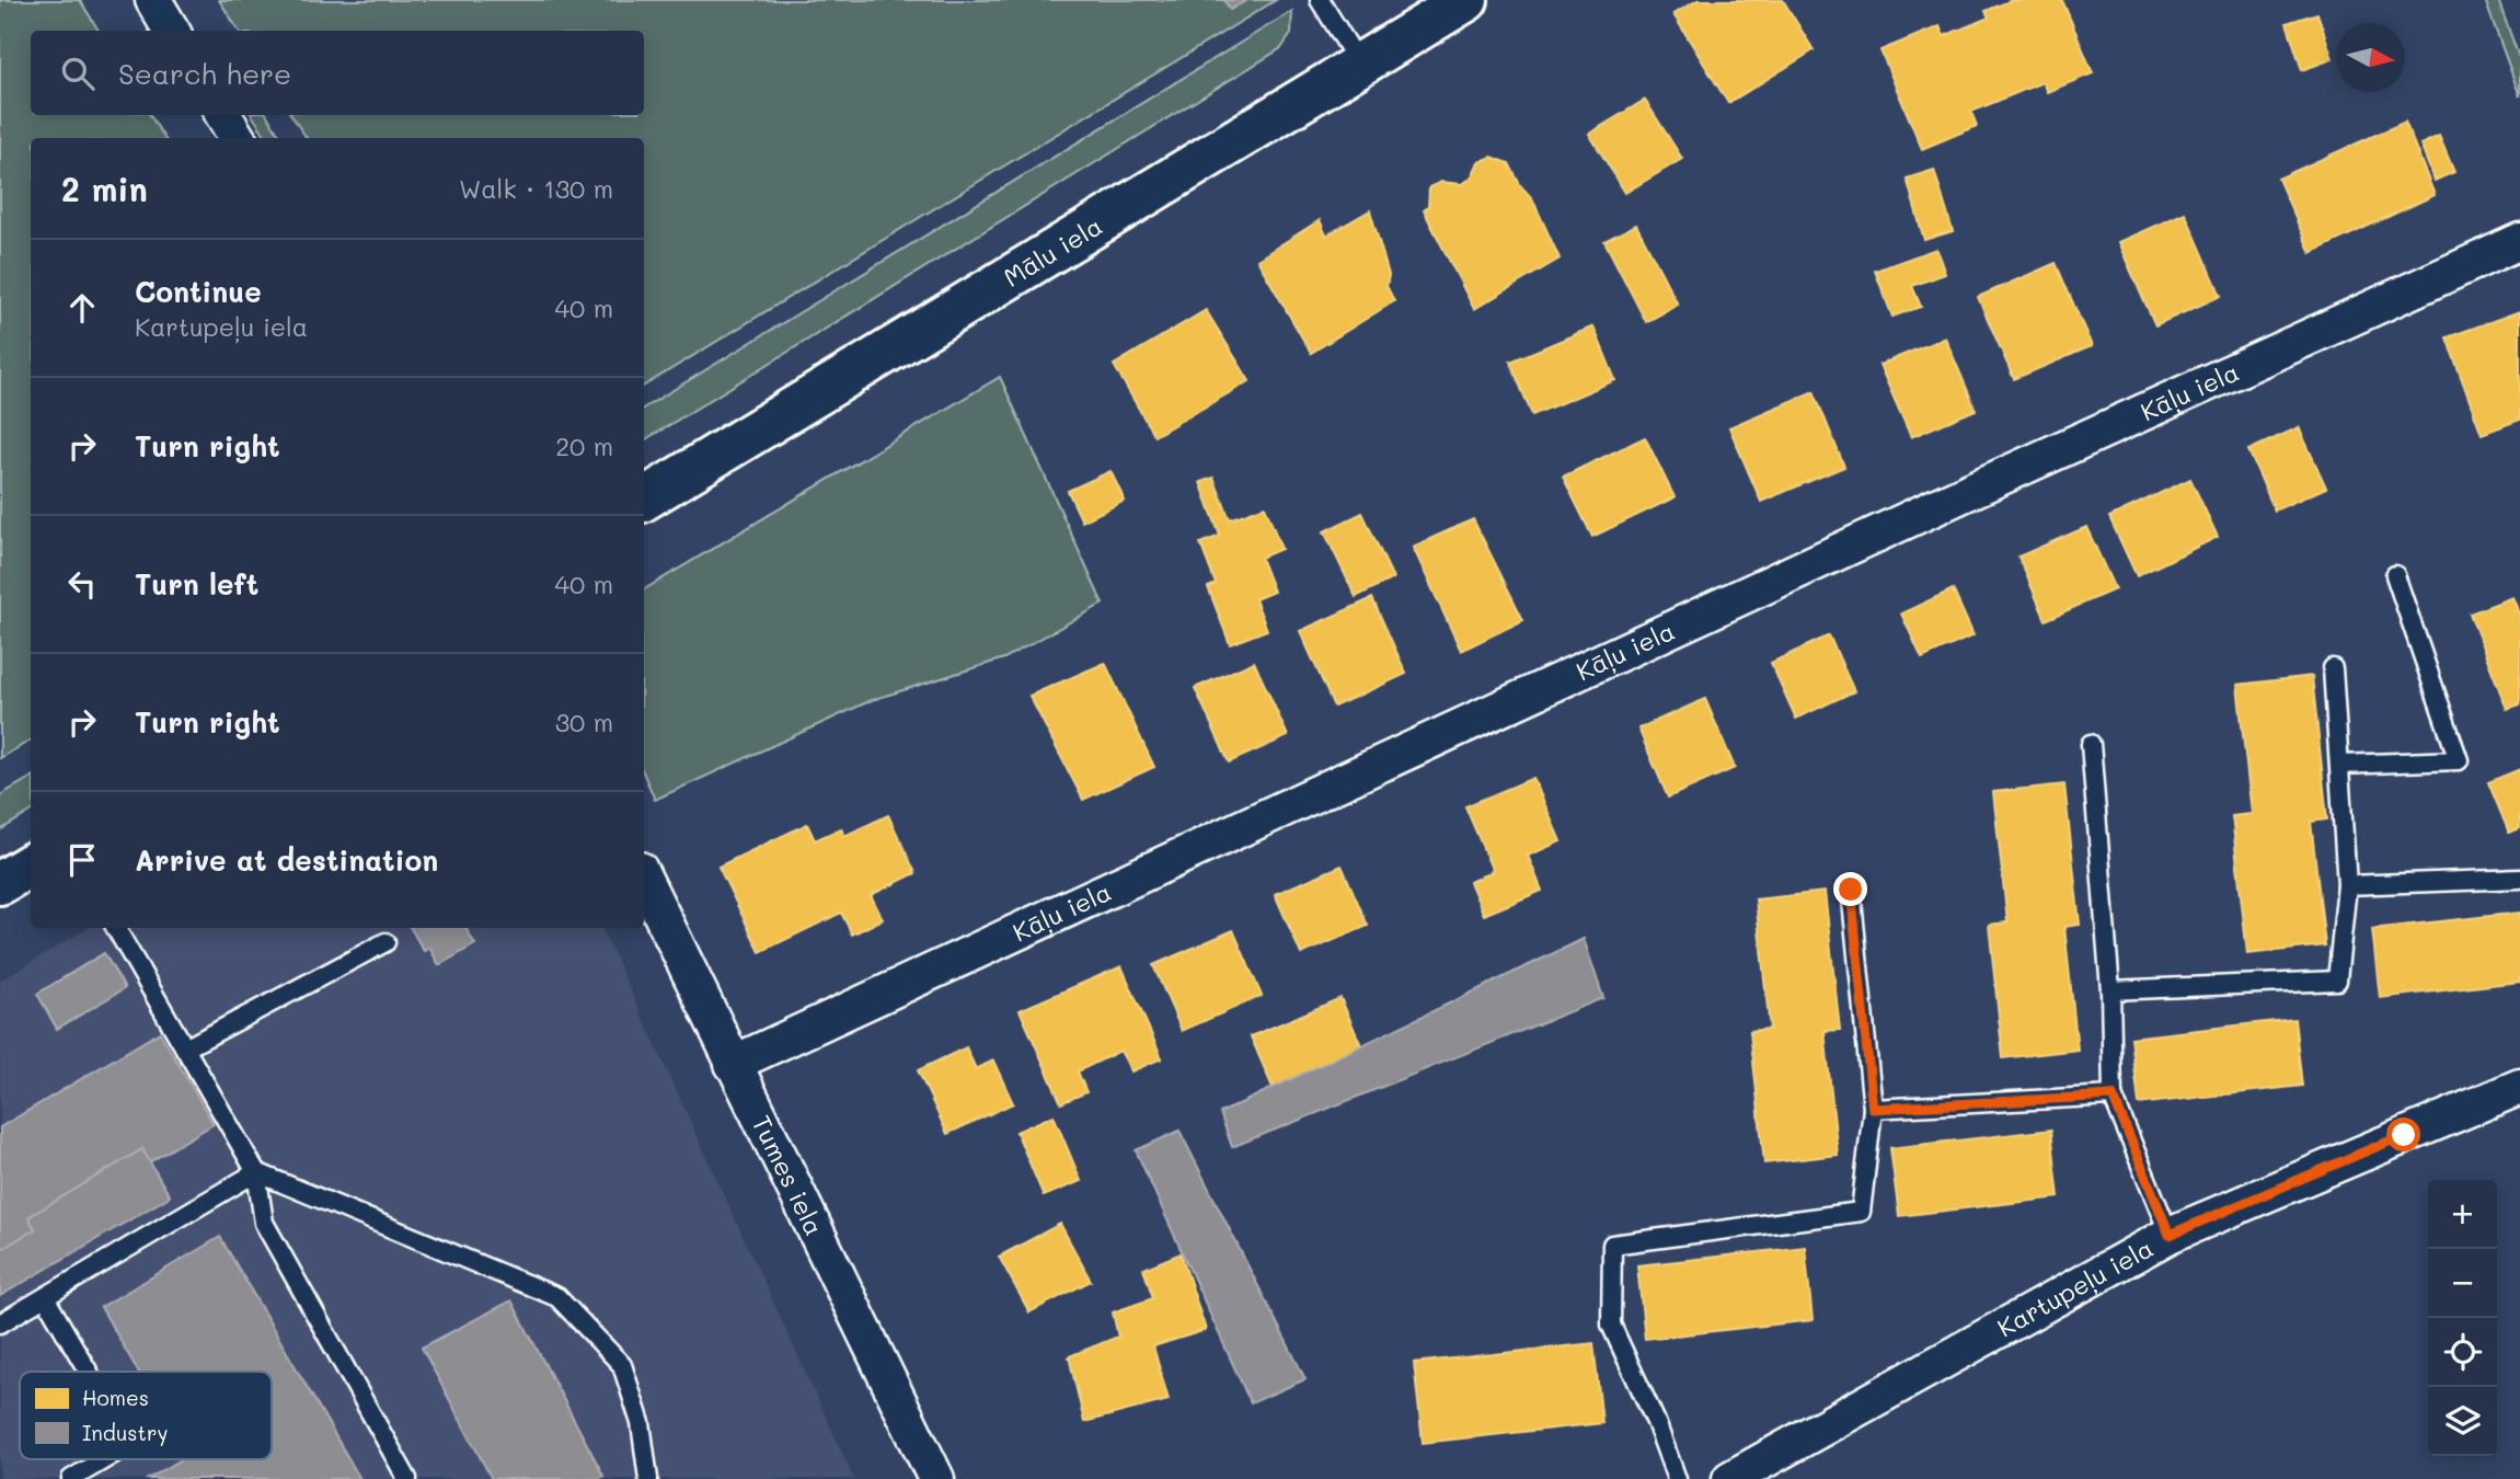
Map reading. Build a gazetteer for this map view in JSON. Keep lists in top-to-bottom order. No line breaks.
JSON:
{"streets":{"street":["Mālu iela","Kāļu iela","Tumes iela","Kartupeļu iela"]},"crossings":[["Kāļu iela","Tumes iela"]],"legend":["Homes","Industry"],"north":"right","page":{"search":"Search here","heading":["2 min","Walk · 130 m"],"list":[["Continue","Kartupeļu iela","40 m"],["Turn right","20 m"],["Turn left","40 m"],["Turn right","30 m"],"Arrive at destination"],"map_buttons":["+","−"]}}
